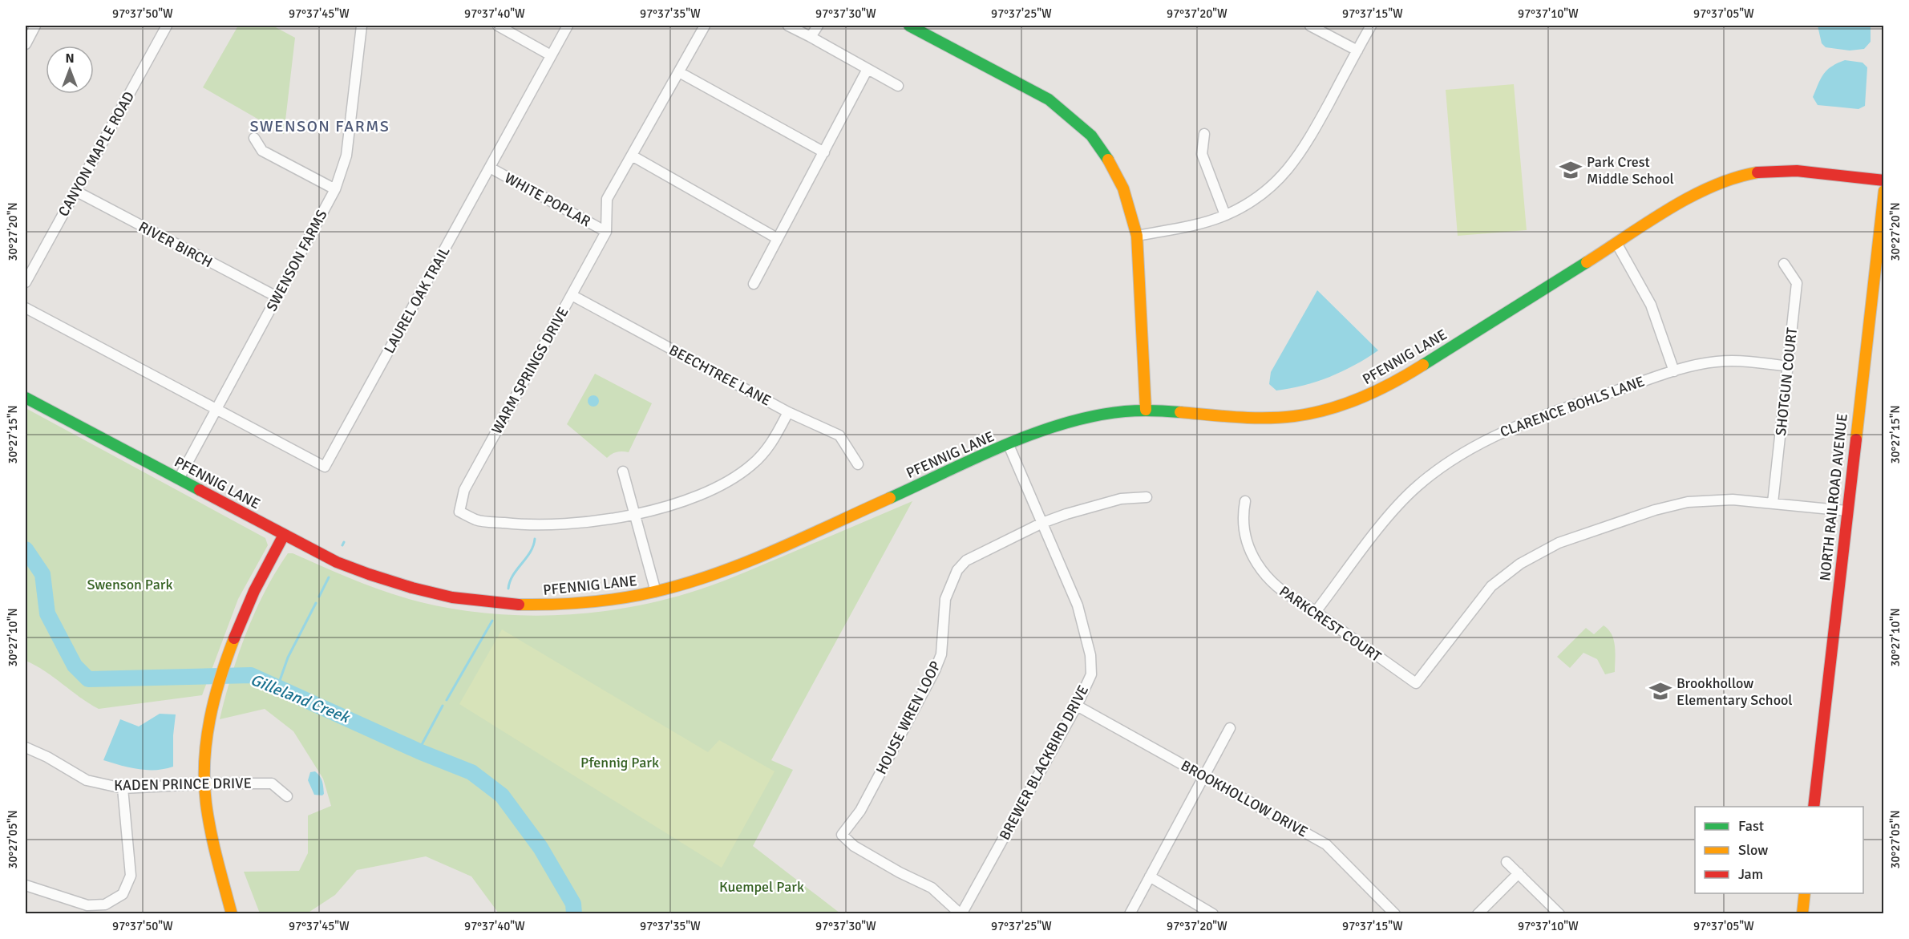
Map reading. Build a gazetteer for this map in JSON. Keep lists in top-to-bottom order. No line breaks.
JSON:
{"streets":{"street":["CANYON MAPLE ROAD","WHITE POPLAR","RIVER BIRCH","SWENSON FARMS","LAUREL OAK TRAIL","PFENNIG LANE","WARM SPRINGS DRIVE","BEECHTREE LANE","SHOTGUN COURT","CLARENCE BOHLS LANE","NORTH RAILROAD AVENUE","PARKCREST COURT","HOUSE WREN LOOP","BREWER BLACKBIRD DRIVE","KADEN PRINCE DRIVE","BROOKHOLLOW DRIVE"]},"crossings":[["CANYON MAPLE ROAD","RIVER BIRCH"],["WHITE POPLAR","LAUREL OAK TRAIL"],["WHITE POPLAR","WARM SPRINGS DRIVE"],["RIVER BIRCH","SWENSON FARMS"],["SWENSON FARMS","LAUREL OAK TRAIL"],["SWENSON FARMS","PFENNIG LANE"],["PFENNIG LANE","BREWER BLACKBIRD DRIVE"],["WARM SPRINGS DRIVE","BEECHTREE LANE"],["SHOTGUN COURT","CLARENCE BOHLS LANE"],["SHOTGUN COURT","PARKCREST COURT"],["CLARENCE BOHLS LANE","PARKCREST COURT"],["HOUSE WREN LOOP","BREWER BLACKBIRD DRIVE"],["BREWER BLACKBIRD DRIVE","BROOKHOLLOW DRIVE"]],"districts":["SWENSON FARMS"],"water":["Gilleland Creek"],"parks":["Swenson Park","Pfennig Park","Kuempel Park"],"places":{"school or university":["Park Crest Middle School","Brookhollow Elementary School"]},"legend":["Fast","Slow","Jam"],"north":"top","coordinates":["97°37'50\"W","97°37'45\"W","97°37'40\"W","97°37'35\"W","97°37'30\"W","97°37'25\"W","97°37'20\"W","97°37'15\"W","97°37'10\"W","97°37'05\"W","30°27'20\"N","30°27'15\"N","30°27'10\"N","30°27'05\"N"]}
